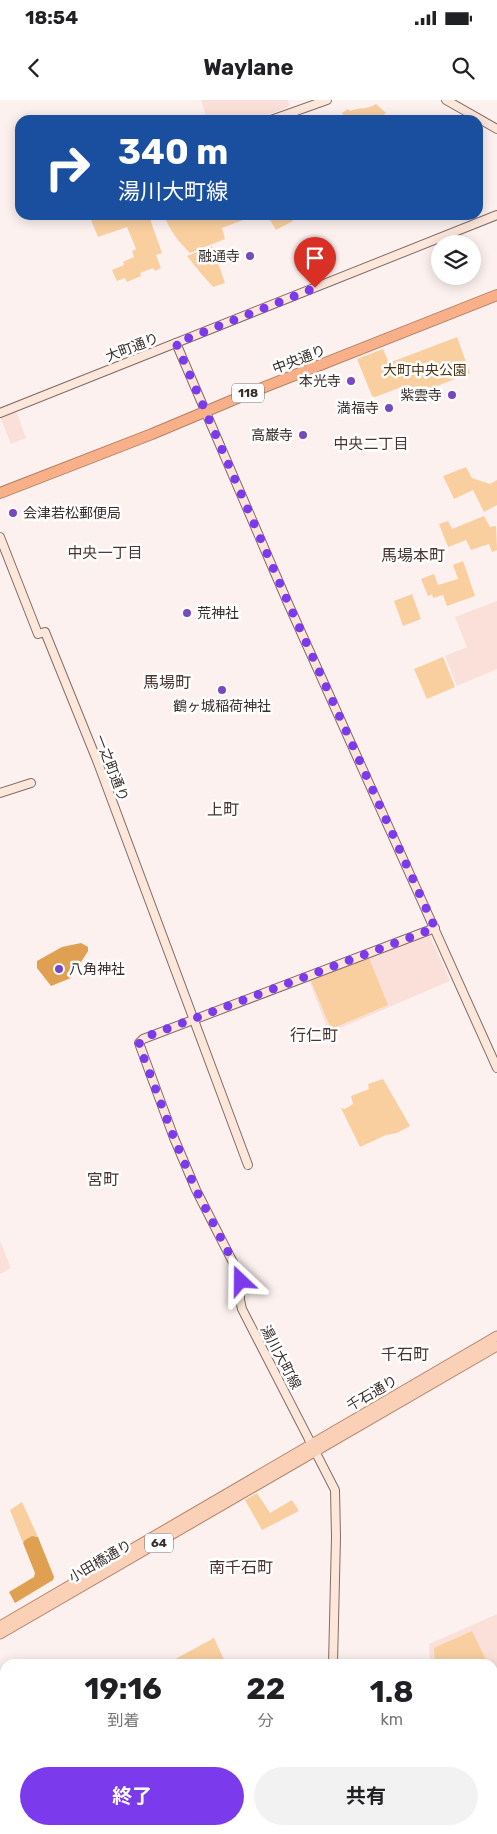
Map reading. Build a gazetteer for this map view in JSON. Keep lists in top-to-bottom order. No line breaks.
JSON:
{"streets":{"highway":["中央通り","118"],"main road":["千石通り","64","小田橋通り"],"street":["大町通り","一之町通り","湯川大町線"]},"crossings":[["一之町通り","湯川大町線"],["湯川大町線","千石通り"],["湯川大町線","小田橋通り"],["千石通り","小田橋通り"]],"districts":["中央二丁目","中央一丁目","馬場本町","馬場町","上町","行仁町","宮町","千石町","南千石町"],"parks":["大町中央公園"],"places":["融通寺","本光寺","紫雲寺","満福寺","高巌寺","会津若松郵便局","荒神社","鶴ヶ城稲荷神社","八角神社"],"page":{"status":"18:54","header":"Waylane","turn":["340 m","湯川大町線"],"eta":["19:16","到着","22","分","1.8","km"],"buttons":["終了","共有"]}}
